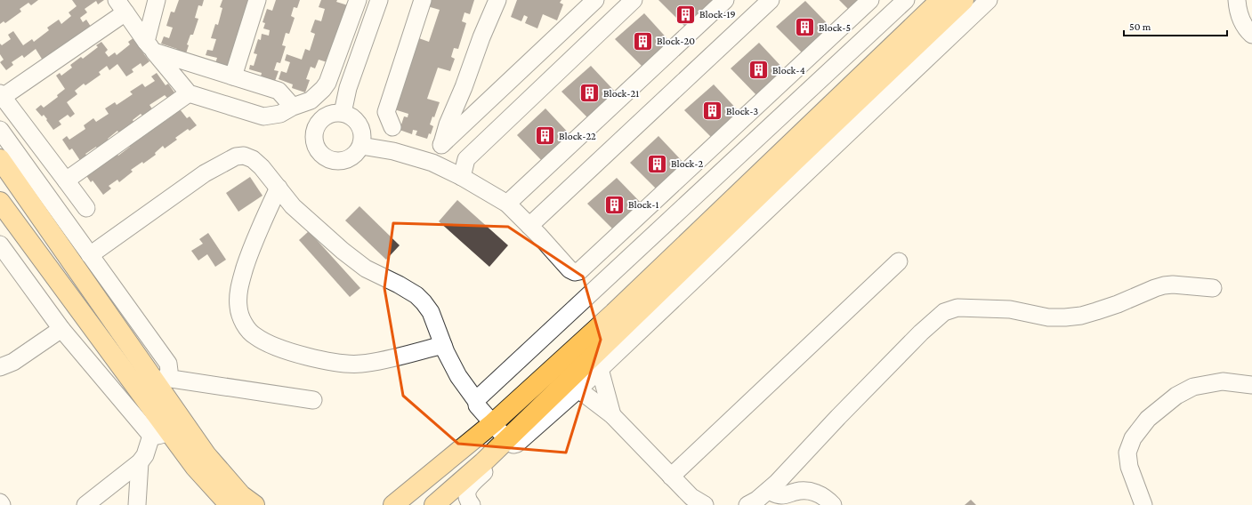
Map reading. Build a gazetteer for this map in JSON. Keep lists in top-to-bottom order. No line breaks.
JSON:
{"places":{"building":["Block-19","Block-5","Block-20","Block-4","Block-21","Block-3","Block-22","Block-2","Block-1"]},"scale_bar":"50 m"}
